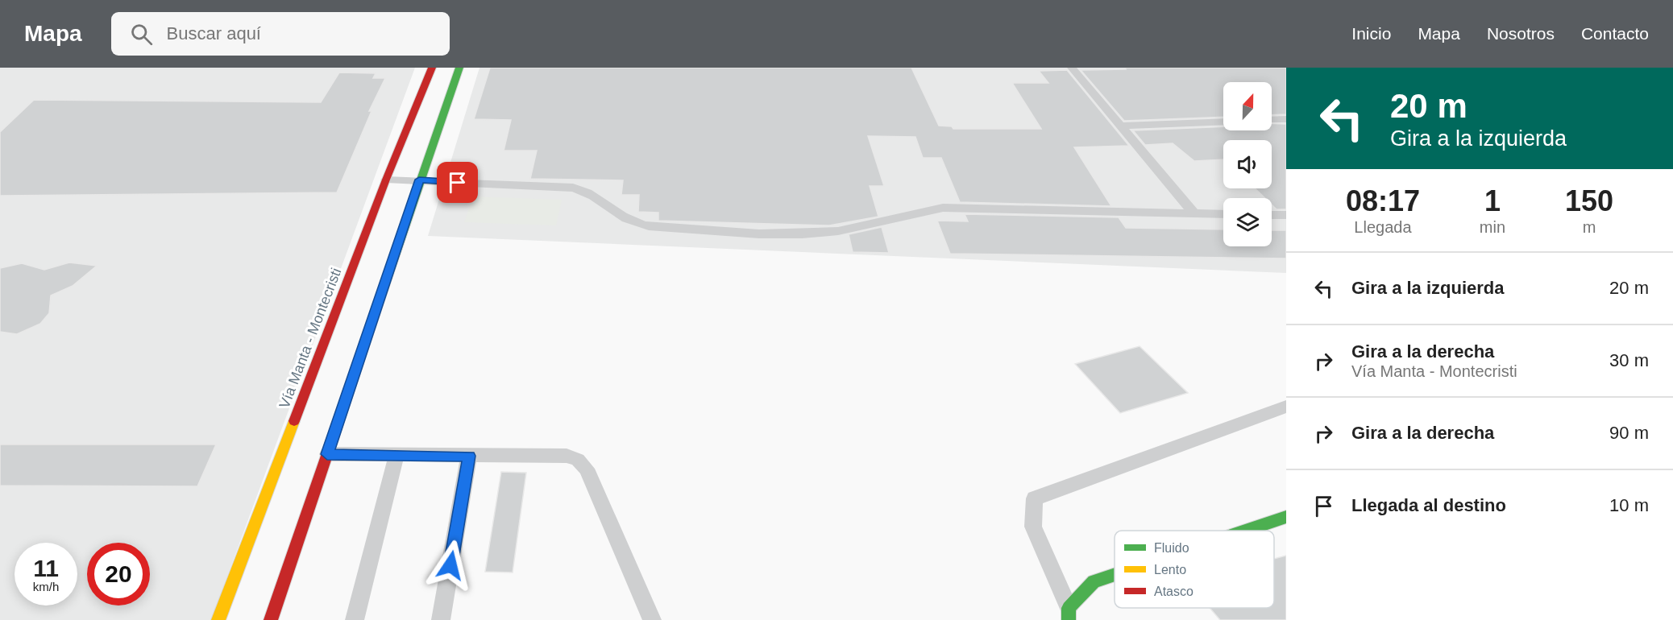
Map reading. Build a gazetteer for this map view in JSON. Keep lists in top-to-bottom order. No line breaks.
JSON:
{"streets":{"main road":["Vía Manta - Montecristi"]},"legend":["Fluido","Lento","Atasco"],"north":"top","page":{"header":"Mapa","search":"Buscar aquí","nav":["Inicio","Mapa","Nosotros","Contacto"],"turn":["20 m","Gira a la izquierda"],"eta":["08:17","Llegada","1","min","150","m"],"list":[{"name":"Gira a la izquierda","value":"20 m"},{"name":"Gira a la derecha","note":"Vía Manta - Montecristi","value":"30 m"},{"name":"Gira a la derecha","value":"90 m"},{"name":"Llegada al destino","value":"10 m"}],"speed":"11 km/h","limit":"20"}}
